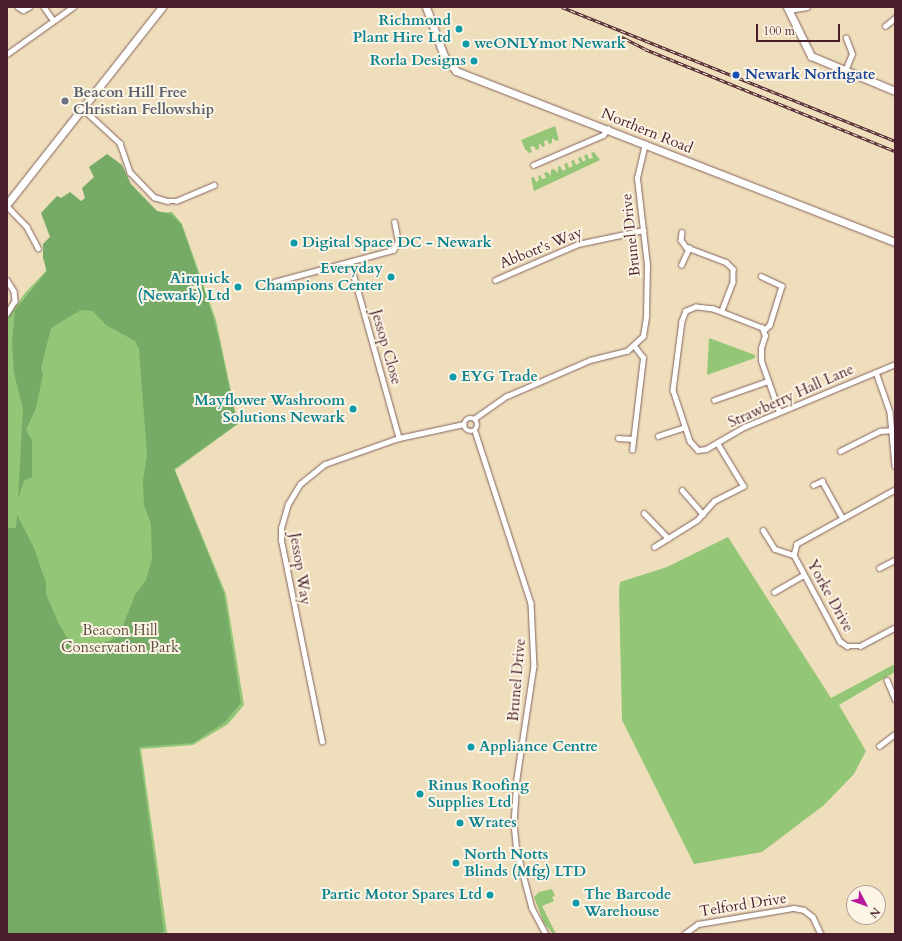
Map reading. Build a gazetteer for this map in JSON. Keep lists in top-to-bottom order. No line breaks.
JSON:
{"streets":{"street":["Northern Road","Brunel Drive","Abbott's Way","Jessop Close","Strawberry Hall Lane","Jessop Way","Yorke Drive","Telford Drive"]},"crossings":[["Northern Road","Brunel Drive"],["Brunel Drive","Abbott's Way"],["Brunel Drive","Jessop Way"],["Jessop Close","Jessop Way"]],"parks":["Beacon Hill Conservation Park"],"places":["Richmond Plant Hire Ltd","weONLYmot Newark","Rorla Designs","Newark Northgate","Beacon Hill Free Christian Fellowship","Digital Space DC - Newark","Everyday Champions Center","Airquick (Newark) Ltd","EYG Trade","Mayflower Washroom Solutions Newark","Appliance Centre","Rinus Roofing Supplies Ltd","Wrates","North Notts Blinds (Mfg) LTD","Partic Motor Spares Ltd","The Barcode Warehouse"],"scale_bar":"100 m","north":"bottom right"}
